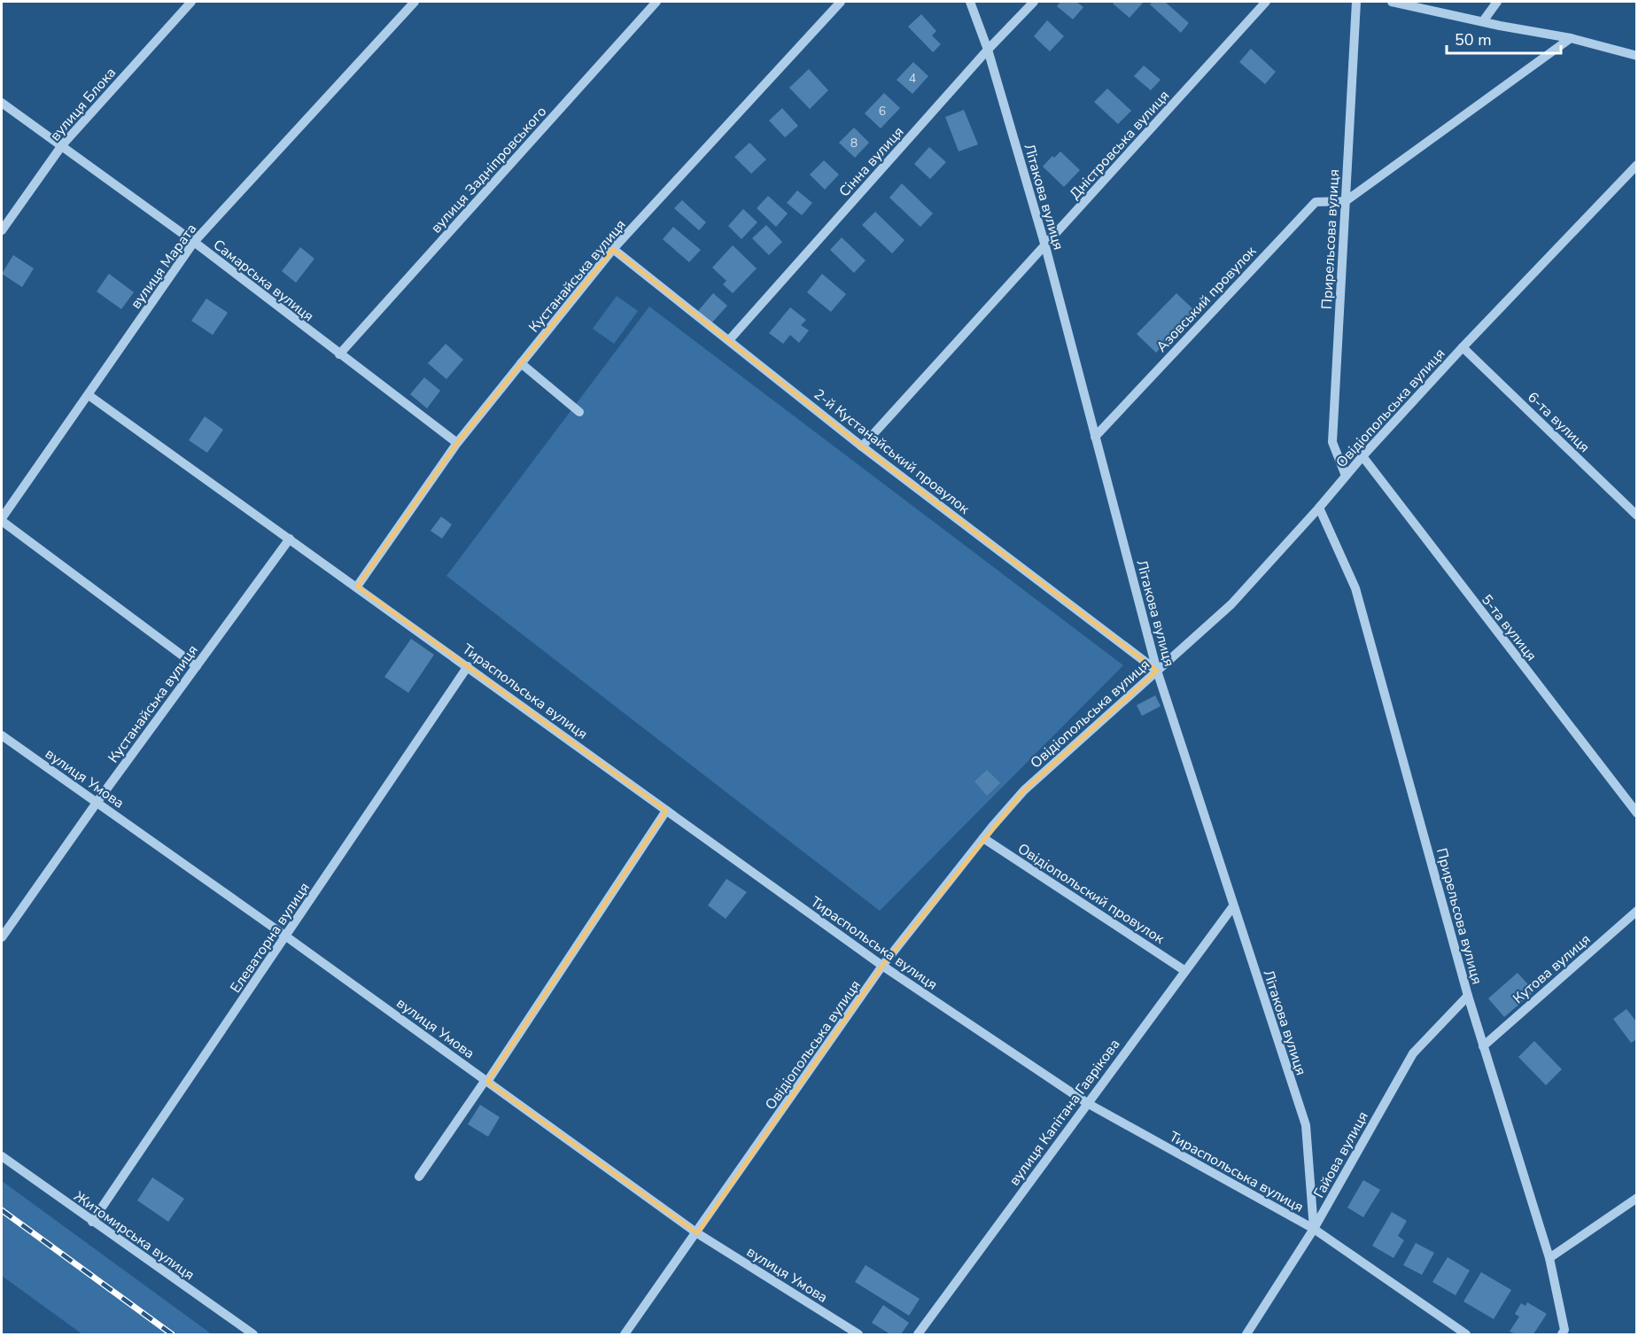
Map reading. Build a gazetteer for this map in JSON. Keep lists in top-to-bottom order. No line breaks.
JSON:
{"streets":{"street":["вулиця Блока","Дністровська вулиця","Сінна вулиця","вулиця Задніпровського","Літакова вулиця","Прирельсова вулиця","вулиця Марата","Кустанайська вулиця","Самарська вулиця","Азовський провулок","Овідіопольська вулиця","6-та вулиця","2-й Кустанайський провулок","5-та вулиця","Тираспольська вулиця","вулиця Умова","Овідіопольский провулок","Елеваторна вулиця","Кутова вулиця","вулиця Капітана Гаврікова","Гайова вулиця","Житомирська вулиця"]},"crossings":[["вулиця Блока","Самарська вулиця"],["Дністровська вулиця","Літакова вулиця"],["Дністровська вулиця","2-й Кустанайський провулок"],["Сінна вулиця","Літакова вулиця"],["Сінна вулиця","2-й Кустанайський провулок"],["вулиця Задніпровського","Самарська вулиця"],["Літакова вулиця","Азовський провулок"],["Літакова вулиця","Овідіопольська вулиця"],["Літакова вулиця","2-й Кустанайський провулок"],["Літакова вулиця","Тираспольська вулиця"],["Літакова вулиця","вулиця Капітана Гаврікова"],["Літакова вулиця","Гайова вулиця"],["Прирельсова вулиця","Азовський провулок"],["Прирельсова вулиця","Овідіопольська вулиця"],["Прирельсова вулиця","Кутова вулиця"],["Прирельсова вулиця","Гайова вулиця"],["вулиця Марата","Самарська вулиця"],["вулиця Марата","Тираспольська вулиця"],["Кустанайська вулиця","Самарська вулиця"],["Кустанайська вулиця","2-й Кустанайський провулок"],["Кустанайська вулиця","Тираспольська вулиця"],["Кустанайська вулиця","вулиця Умова"],["Овідіопольська вулиця","6-та вулиця"],["Овідіопольська вулиця","2-й Кустанайський провулок"],["Овідіопольська вулиця","5-та вулиця"],["Овідіопольська вулиця","Тираспольська вулиця"],["Овідіопольська вулиця","вулиця Умова"],["Овідіопольська вулиця","Овідіопольский провулок"],["Тираспольська вулиця","Елеваторна вулиця"],["Тираспольська вулиця","вулиця Капітана Гаврікова"],["Тираспольська вулиця","Гайова вулиця"],["вулиця Умова","Елеваторна вулиця"],["Овідіопольский провулок","вулиця Капітана Гаврікова"],["Елеваторна вулиця","Житомирська вулиця"]],"house_numbers":["4","6","8"],"scale_bar":"50 m"}
